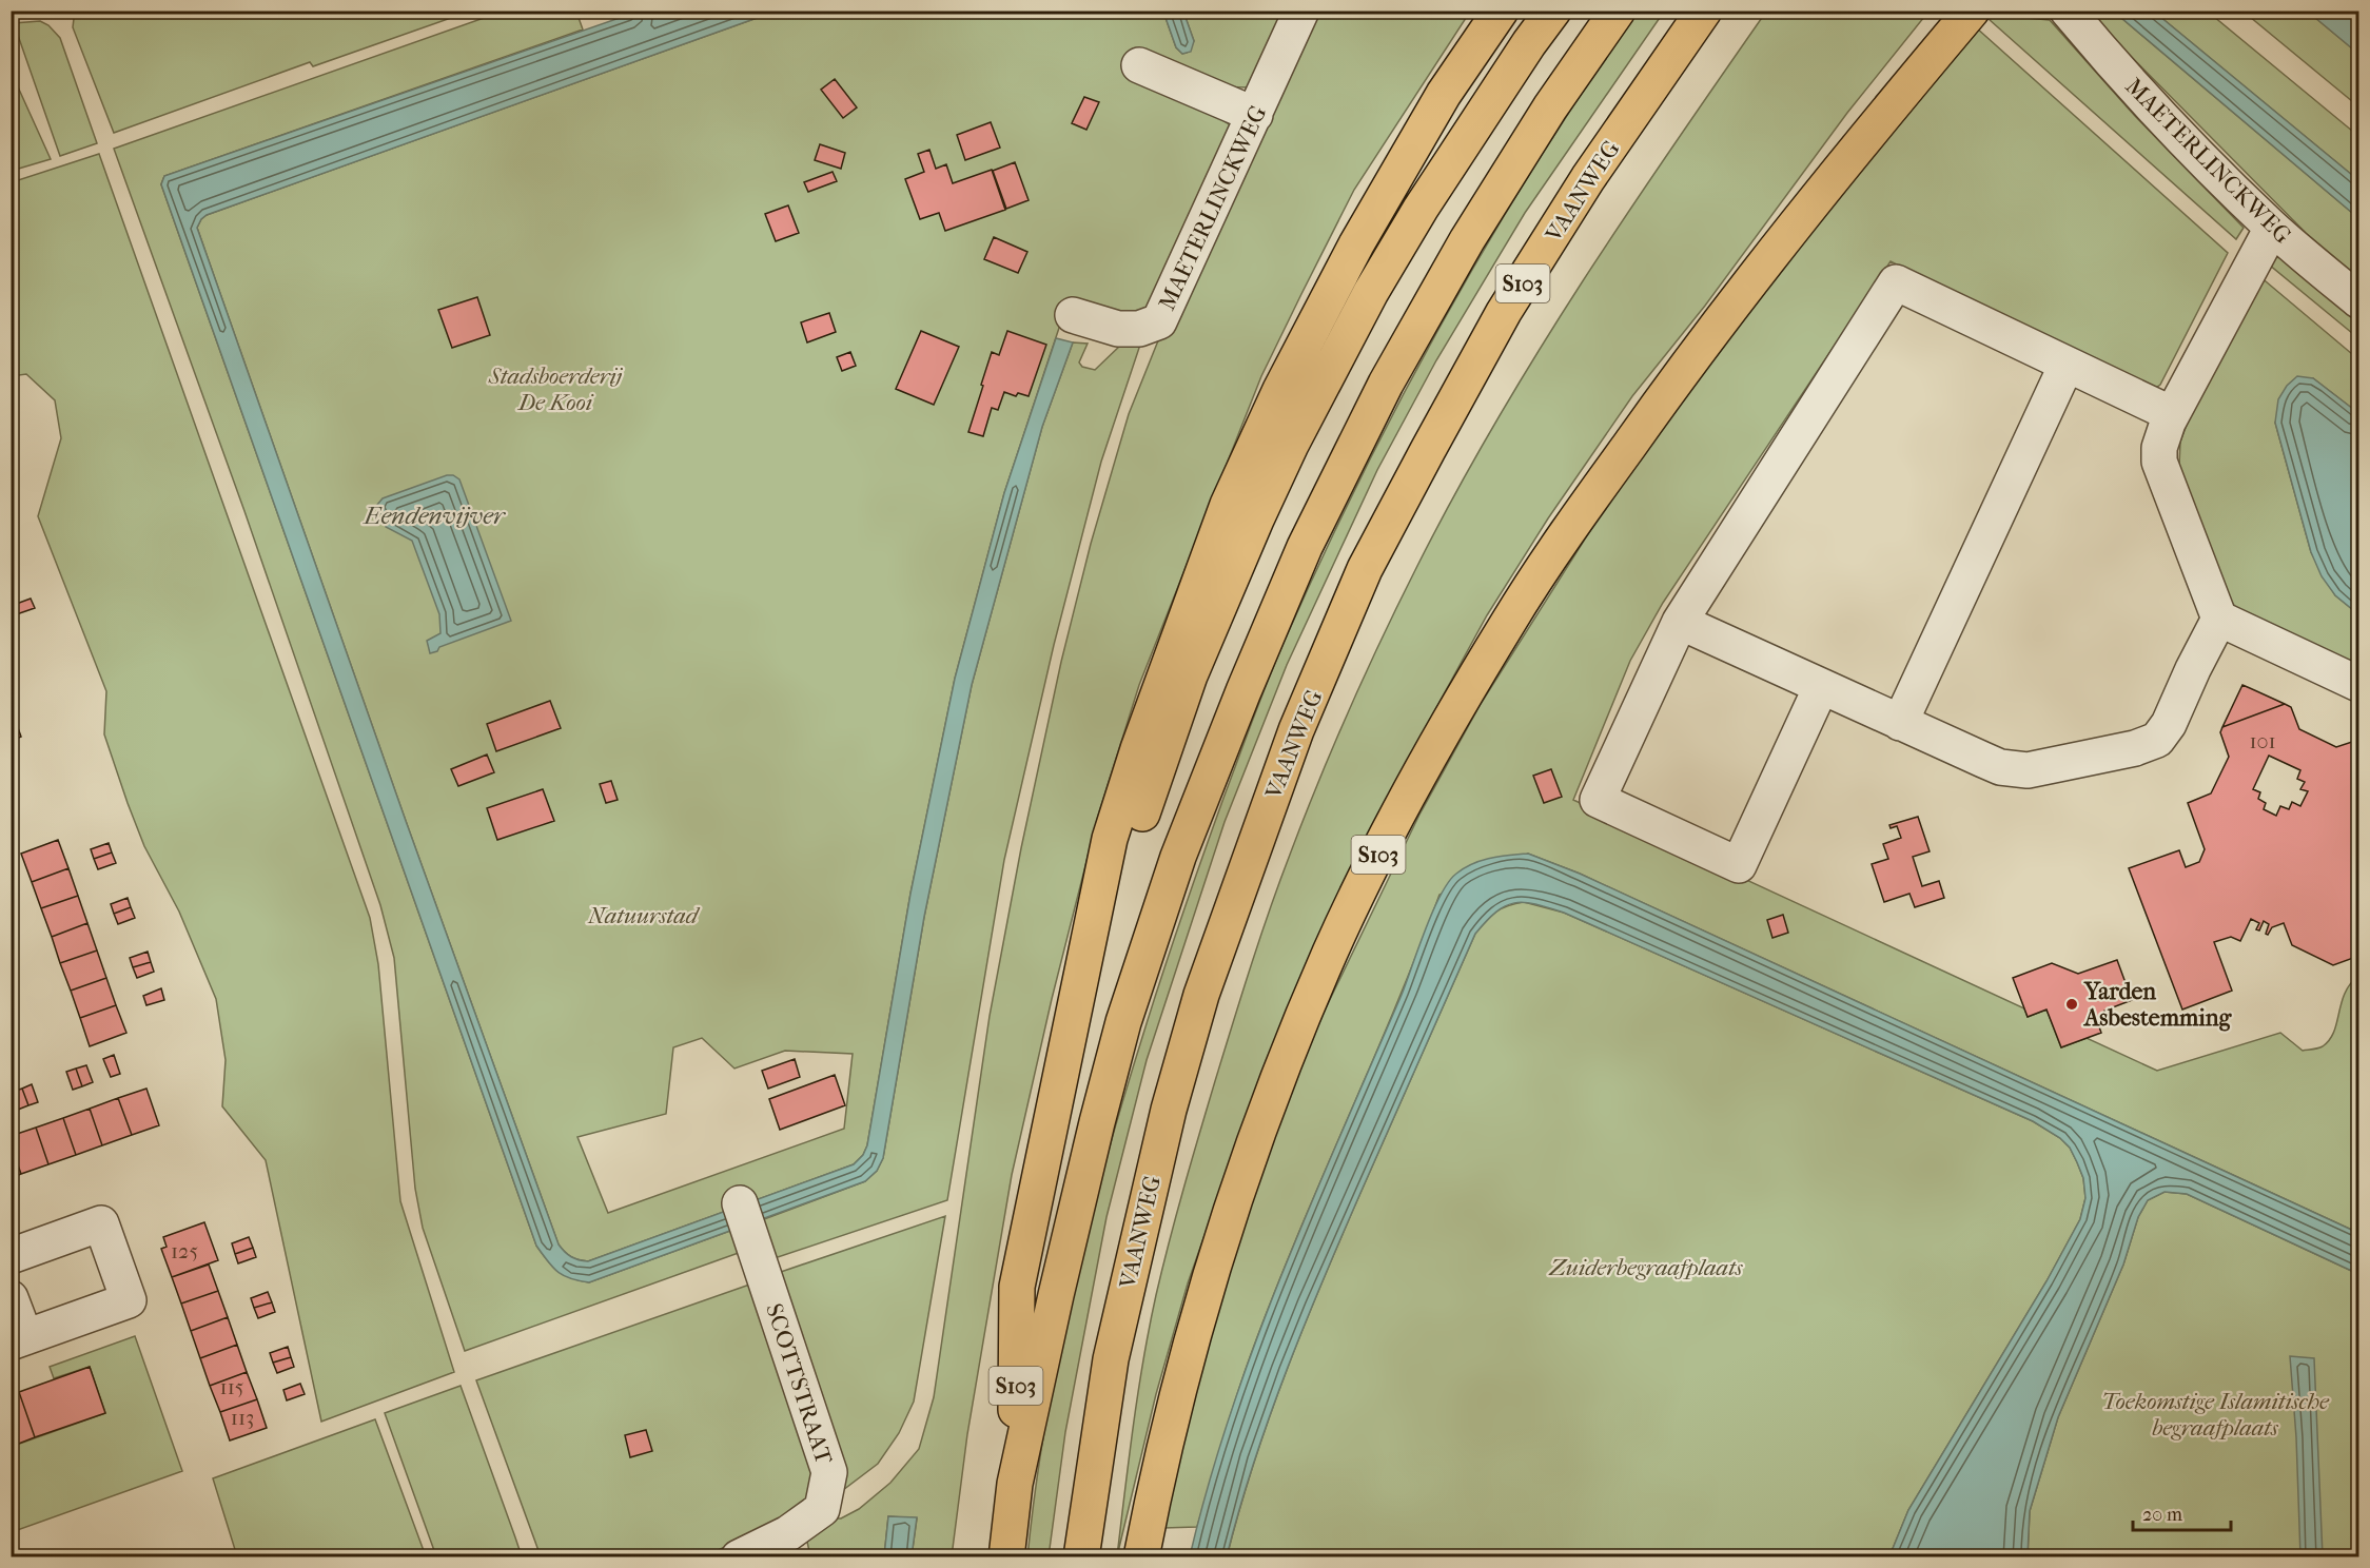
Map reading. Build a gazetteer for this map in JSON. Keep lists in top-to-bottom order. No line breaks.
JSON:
{"streets":{"highway":["VAANWEG","S103"],"street":["MAETERLINCKWEG","SCOTTSTRAAT"]},"water":["Eendenvijver"],"parks":["Stadsboerderij De Kooi","Natuurstad","Zuiderbegraafplaats","Toekomstige Islamitische begraafplaats"],"places":["Yarden Asbestemming"],"house_numbers":["101","125","115","113"],"scale_bar":"20 m"}
